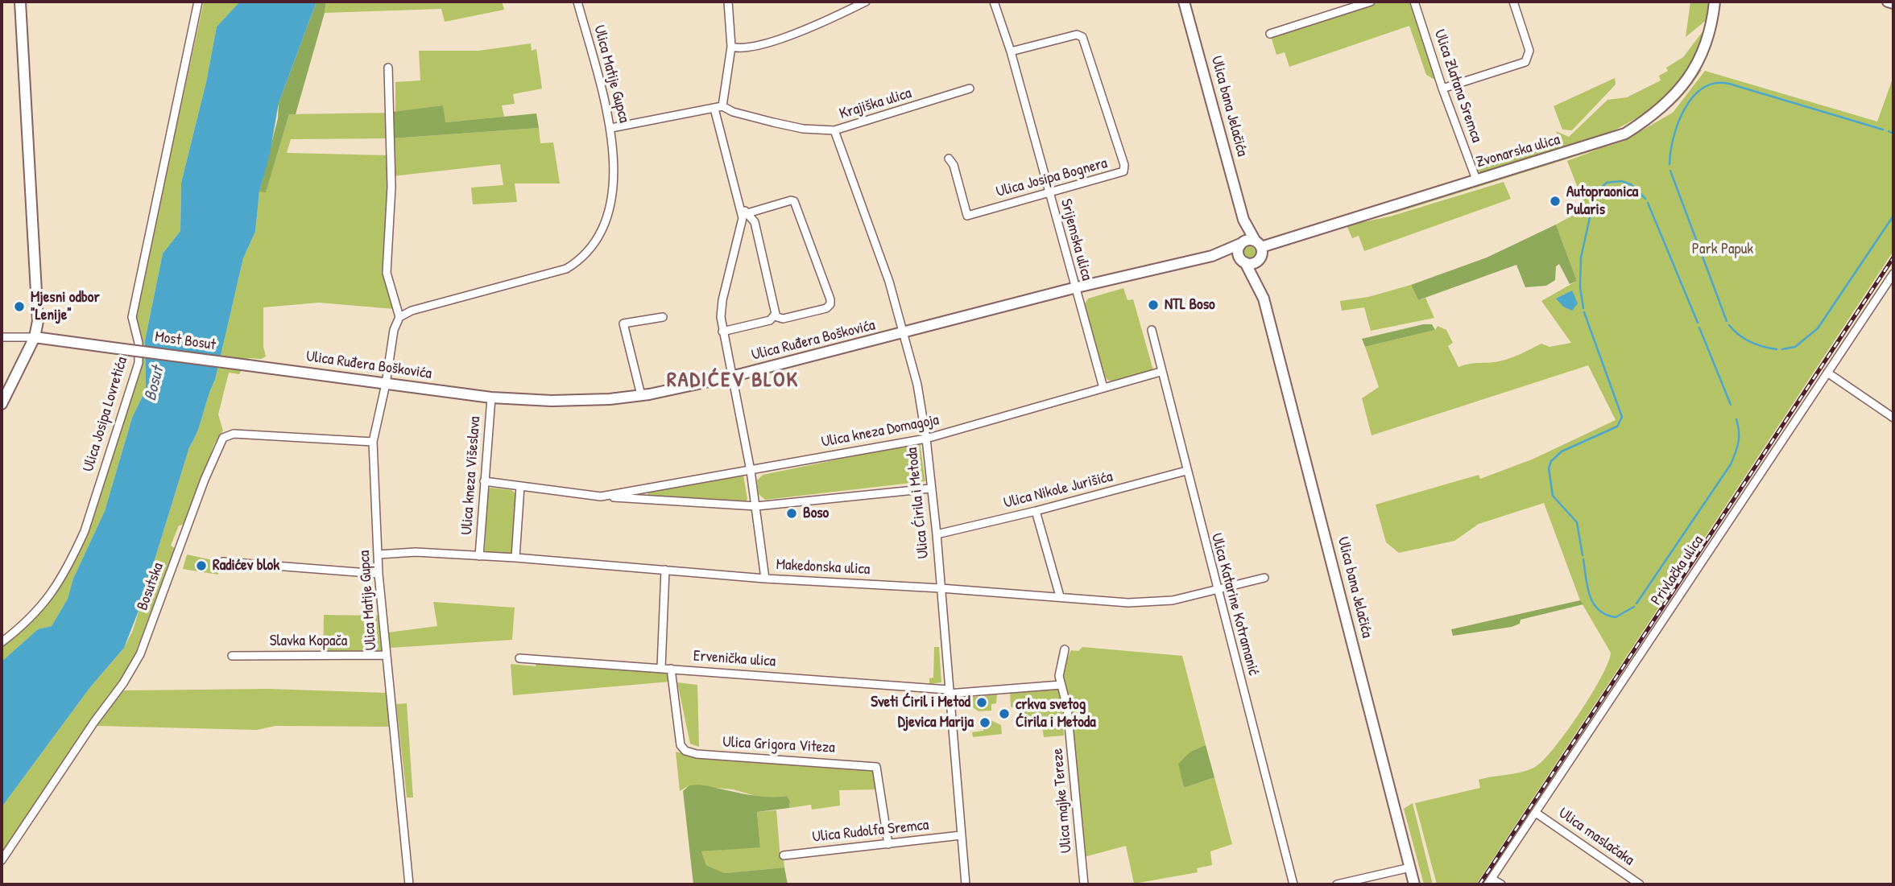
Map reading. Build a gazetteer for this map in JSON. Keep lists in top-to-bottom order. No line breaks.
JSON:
{"streets":{"main road":["Ulica bana Jelačića","Zvonarska ulica","Ulica Ruđera Boškovića","Most Bosut"],"street":["Ulica Matije Gupca","Ulica Zlatana Sremca","Krajiška ulica","Ulica Josipa Bognera","Srijemska ulica","Ulica Josipa Lovretića","Ulica kneza Domagoja","Ulica kneza Višeslava","Ulica Nikole Jurišića","Ulica Ćirila i Metoda","Makedonska ulica","Privlačka ulica","Bosutska","Ulica Katarine Kotramanić","Slavka Kopača","Ervenička ulica","Ulica Grigora Viteza","Ulica majke Tereze","Ulica Rudolfa Sremca","Ulica maslačaka"]},"crossings":[["Ulica Matije Gupca","Ulica Ruđera Boškovića"],["Ulica Matije Gupca","Makedonska ulica"],["Ulica Matije Gupca","Bosutska"],["Ulica Matije Gupca","Slavka Kopača"],["Ulica Zlatana Sremca","Zvonarska ulica"],["Krajiška ulica","Ulica Ćirila i Metoda"],["Ulica bana Jelačića","Zvonarska ulica"],["Ulica bana Jelačića","Ulica Ruđera Boškovića"],["Zvonarska ulica","Ulica Ruđera Boškovića"],["Ulica Josipa Bognera","Srijemska ulica"],["Srijemska ulica","Ulica Ruđera Boškovića"],["Srijemska ulica","Ulica kneza Domagoja"],["Ulica Ruđera Boškovića","Most Bosut"],["Ulica Ruđera Boškovića","Ulica kneza Višeslava"],["Ulica Ruđera Boškovića","Ulica Ćirila i Metoda"],["Ulica kneza Domagoja","Ulica kneza Višeslava"],["Ulica kneza Domagoja","Ulica Ćirila i Metoda"],["Ulica kneza Domagoja","Ulica Katarine Kotramanić"],["Ulica kneza Višeslava","Makedonska ulica"],["Ulica Nikole Jurišića","Ulica Ćirila i Metoda"],["Ulica Nikole Jurišića","Ulica Katarine Kotramanić"],["Ulica Ćirila i Metoda","Makedonska ulica"],["Ulica Ćirila i Metoda","Ervenička ulica"],["Ulica Ćirila i Metoda","Ulica Rudolfa Sremca"],["Makedonska ulica","Ulica Katarine Kotramanić"],["Privlačka ulica","Ulica maslačaka"],["Ervenička ulica","Ulica Grigora Viteza"],["Ervenička ulica","Ulica majke Tereze"],["Ulica Grigora Viteza","Ulica Rudolfa Sremca"]],"districts":["RADIĆEV BLOK"],"water":["Bosut"],"parks":["Park Papuk"],"places":["Autopraonica Pularis","NTL Boso","Mjesni odbor \"Lenije\"","Boso","Radićev blok","Sveti Ćiril i Metod","crkva svetog Ćirila i Metoda","Djevica Marija"]}
